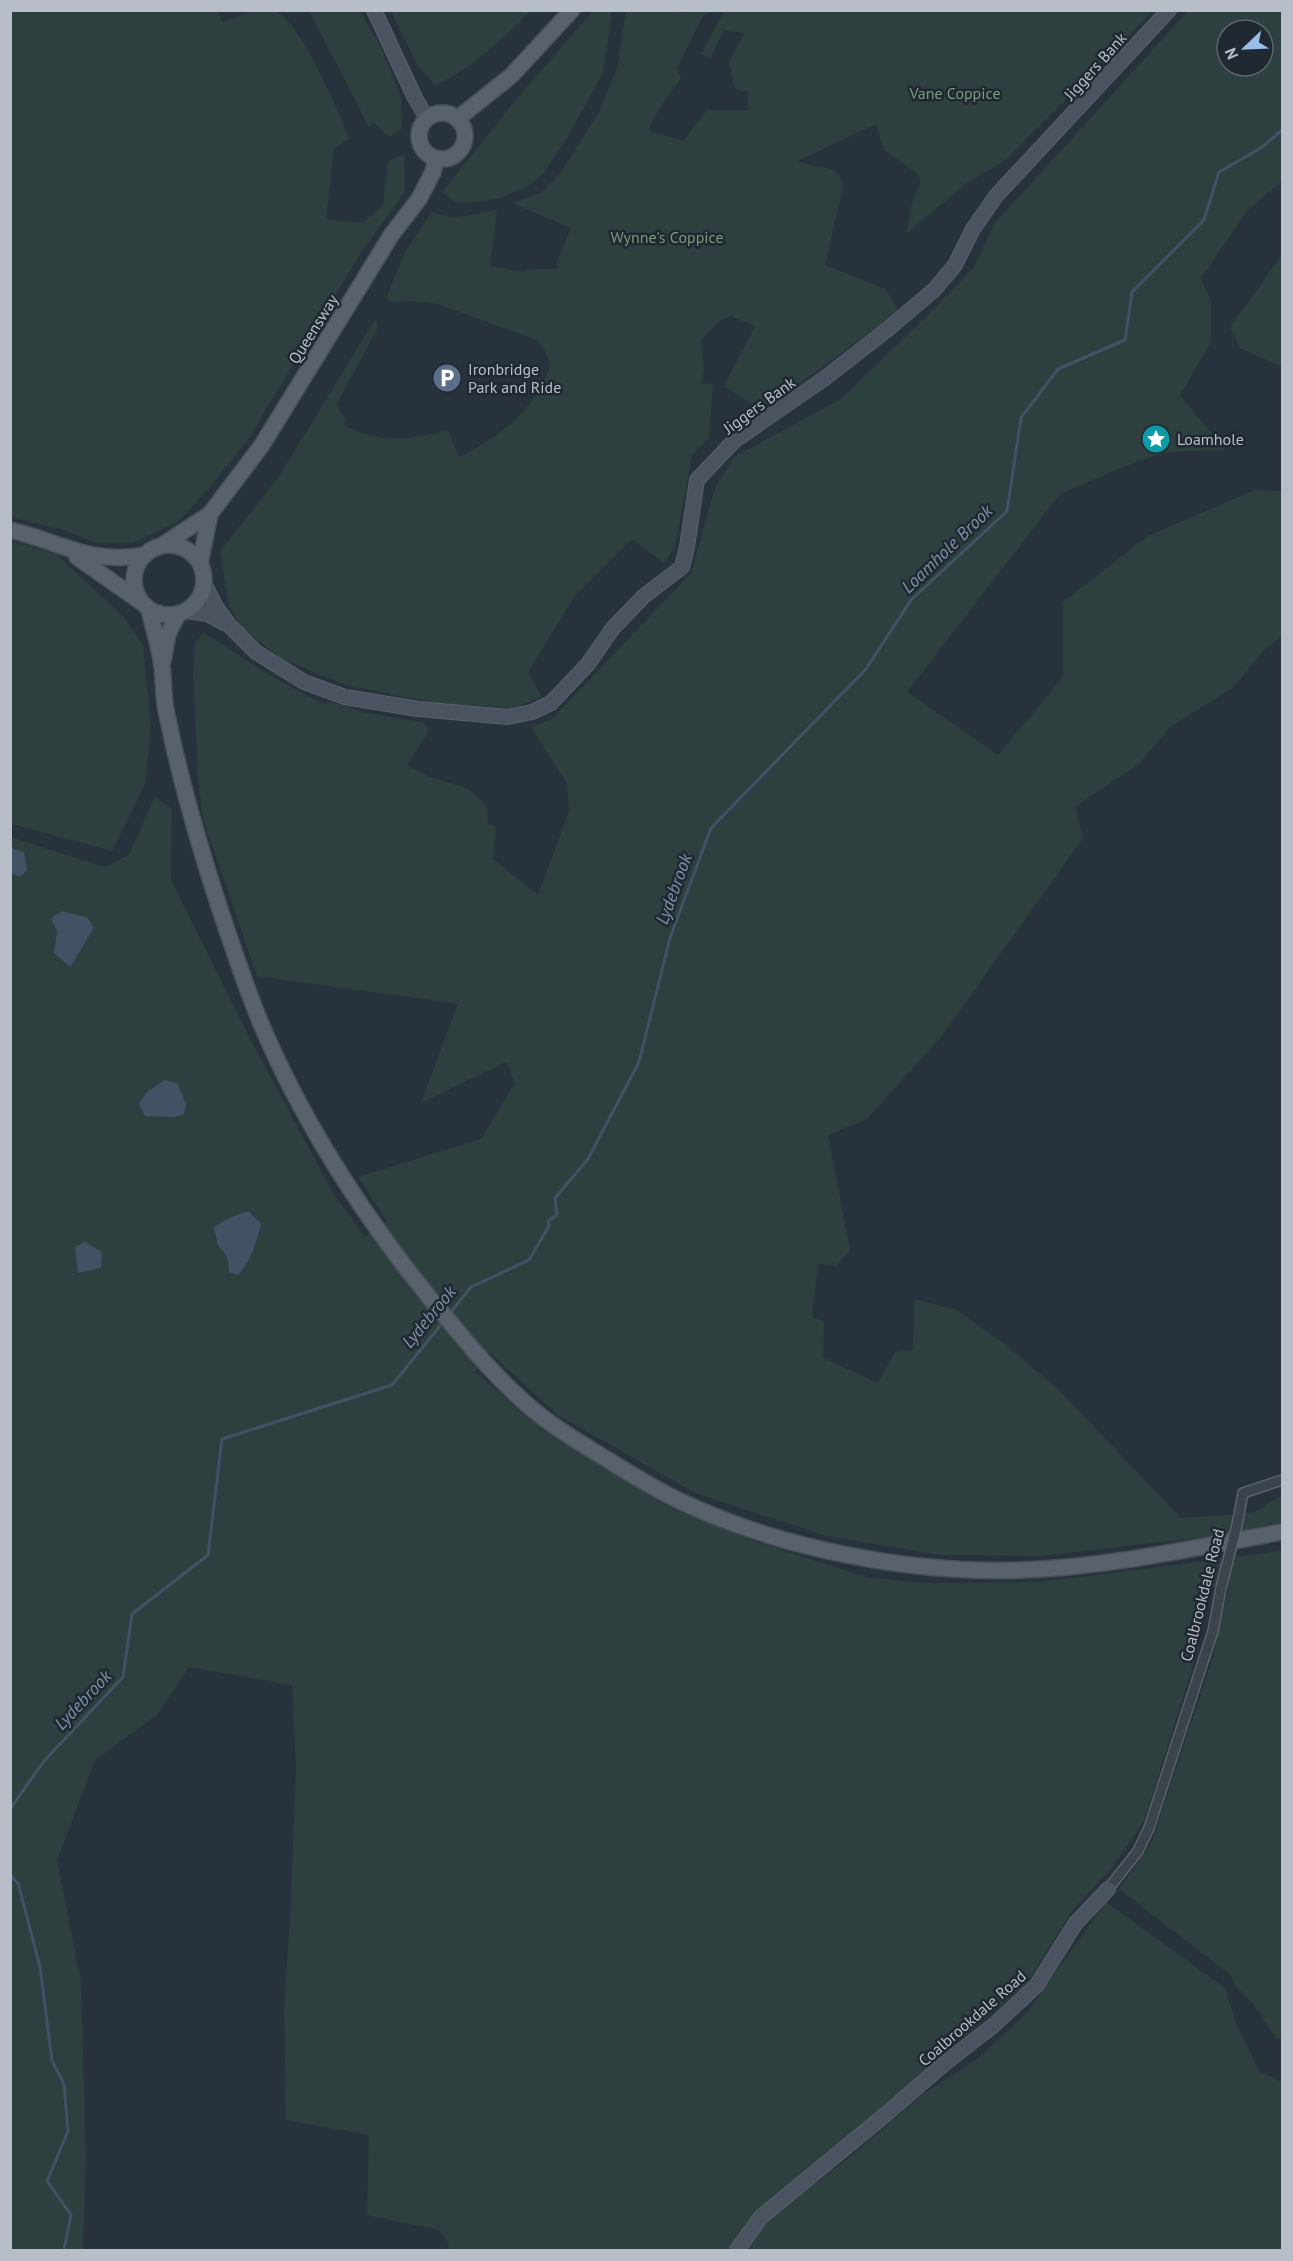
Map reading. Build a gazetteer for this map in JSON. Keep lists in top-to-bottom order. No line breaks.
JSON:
{"streets":{"main road":["Queensway"],"street":["Jiggers Bank","Coalbrookdale Road"]},"crossings":[["Jiggers Bank","Queensway"]],"water":["Loamhole Brook","Lydebrook"],"parks":["Vane Coppice","Wynne's Coppice"],"places":{"parking":["Ironbridge Park and Ride"],"place":["Loamhole"]},"north":"bottom left"}
